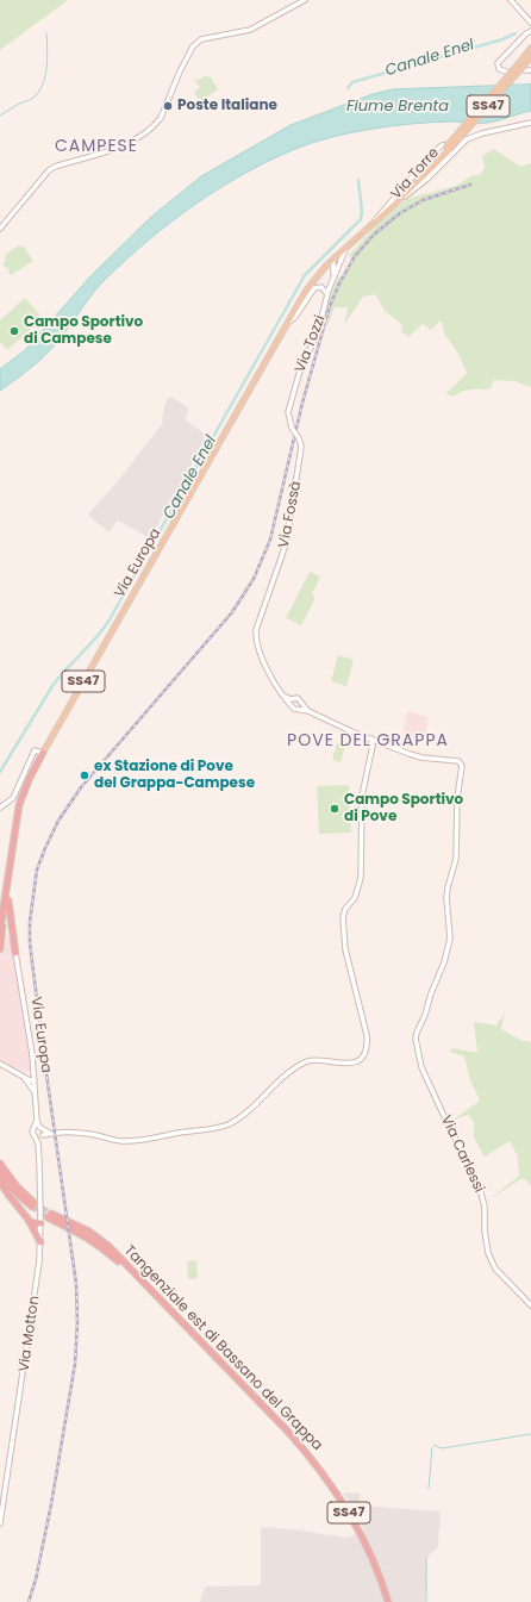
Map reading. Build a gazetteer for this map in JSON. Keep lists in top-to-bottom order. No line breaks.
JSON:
{"streets":{"highway":["SS47","Via Europa","Tangenziale est di Bassano del Grappa"],"main road":["Via Torre","Via Tozzi","Via Fossà","Via Carlessi","Via Motton"]},"crossings":[["SS47","Via Torre"],["SS47","Via Europa"],["Via Tozzi","Via Fossà"]],"districts":["CAMPESE","POVE DEL GRAPPA"],"water":["Canale Enel","Fiume Brenta"],"places":["Poste Italiane","Campo Sportivo di Campese","ex Stazione di Pove del Grappa-Campese","Campo Sportivo di Pove"]}
